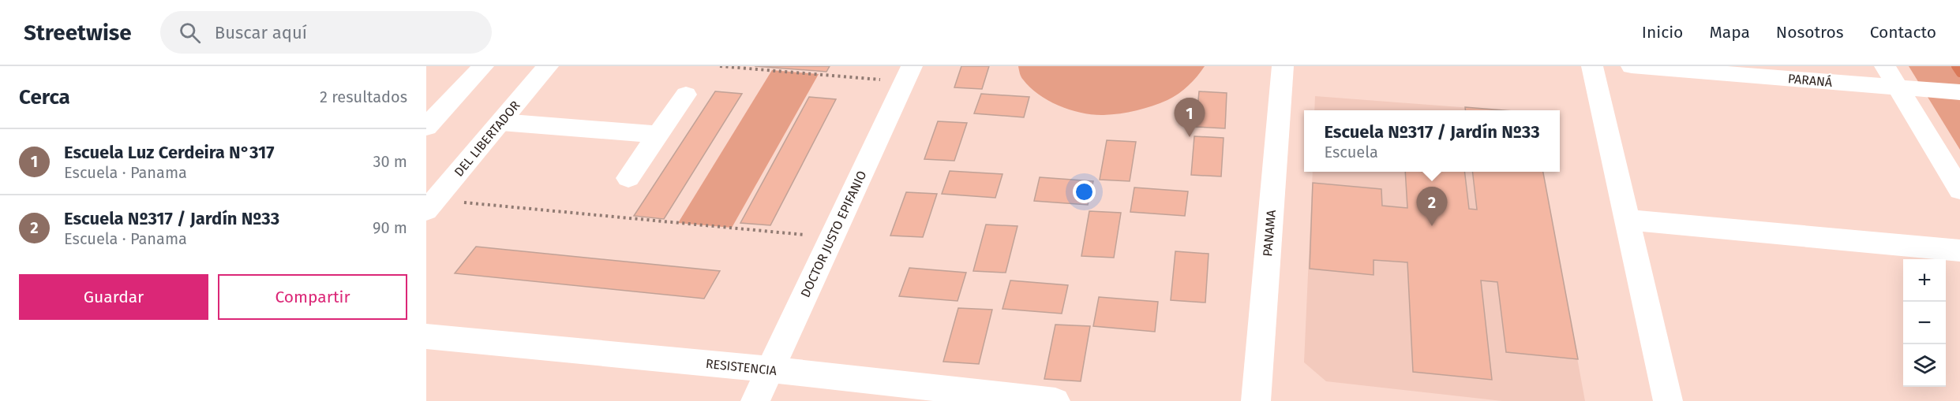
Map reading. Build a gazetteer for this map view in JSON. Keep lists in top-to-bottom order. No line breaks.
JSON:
{"streets":{"street":["PARANÁ","DEL LIBERTADOR","PANAMA","DOCTOR JUSTO EPIFANIO","RESISTENCIA"]},"crossings":[["DOCTOR JUSTO EPIFANIO","RESISTENCIA"]],"page":{"header":"Streetwise","search":"Buscar aquí","nav":["Inicio","Mapa","Nosotros","Contacto"],"heading":["Cerca","2 resultados"],"pins":["1","2"],"popup":["Escuela Nº317 / Jardín Nº33","Escuela"],"list":[{"mark":"1","name":"Escuela Luz Cerdeira N°317","note":"Escuela · Panama","value":"30 m"},{"mark":"2","name":"Escuela Nº317 / Jardín Nº33","note":"Escuela · Panama","value":"90 m"}],"map_buttons":["+","−"],"buttons":["Guardar","Compartir"]}}
